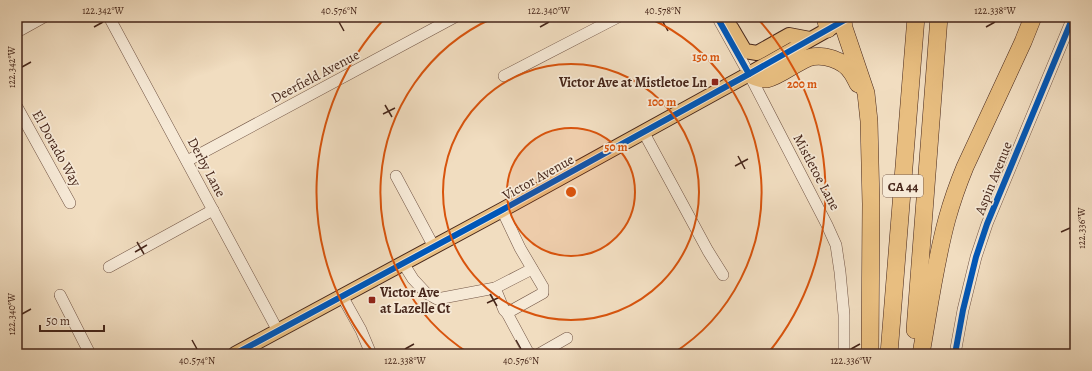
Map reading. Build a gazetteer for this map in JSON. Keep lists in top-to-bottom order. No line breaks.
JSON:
{"streets":{"highway":["CA 44"],"main road":["Victor Avenue"],"street":["Deerfield Avenue","El Dorado Way","Derby Lane","Mistletoe Lane","Aspin Avenue"]},"crossings":[["Deerfield Avenue","Derby Lane"],["Derby Lane","Victor Avenue"],["Mistletoe Lane","Victor Avenue"]],"places":{"transit":["Victor Ave at Mistletoe Ln","Victor Ave at Lazelle Ct"]},"scale_bar":"50 m","coordinates":["122.342°W","40.576°N","122.340°W","40.578°N","122.338°W","122.336°W","40.574°N"],"rings":["150 m","200 m","100 m","50 m"]}
